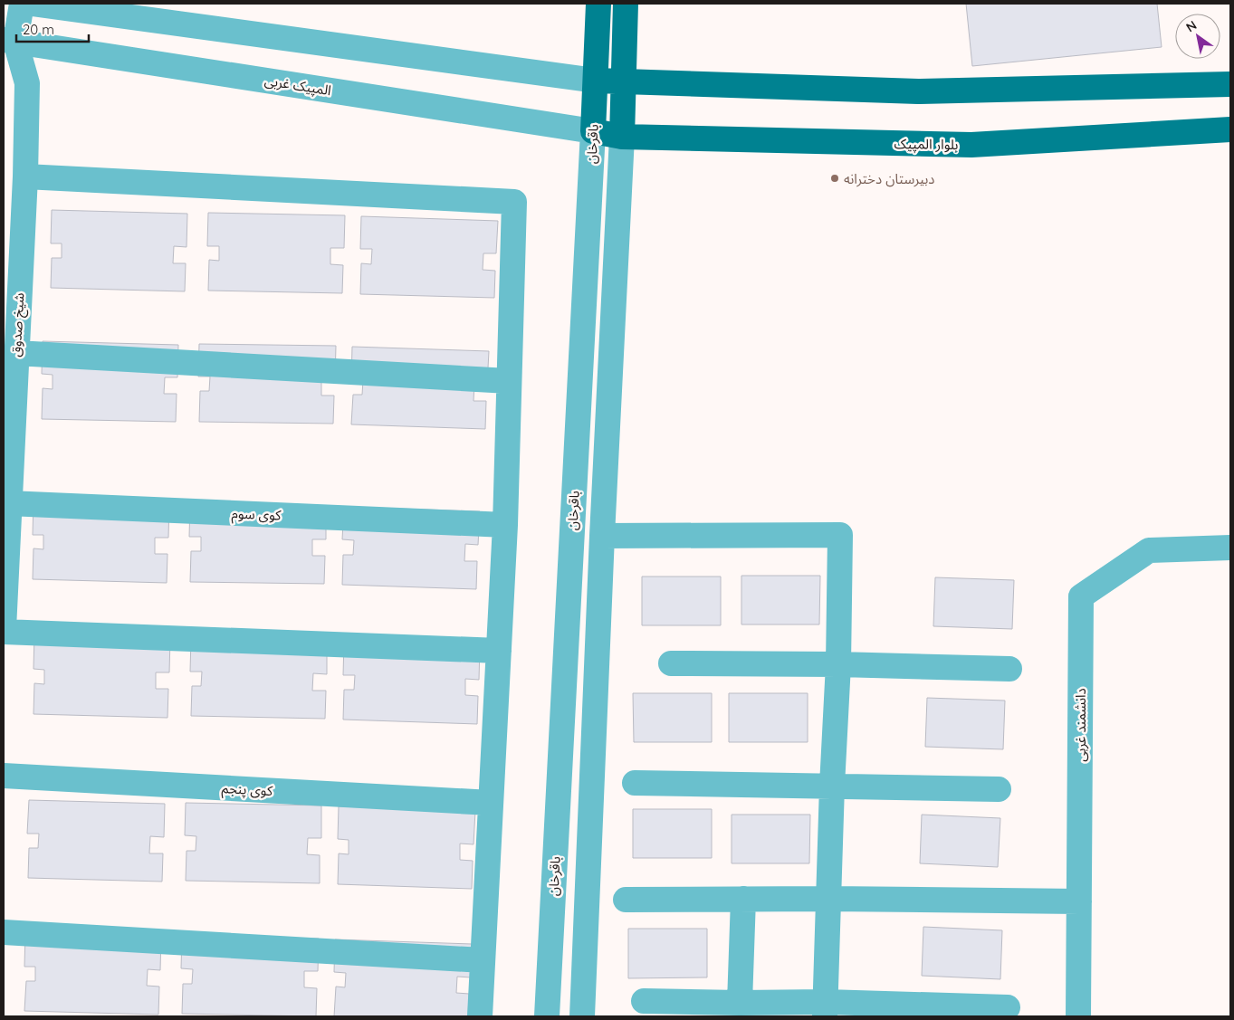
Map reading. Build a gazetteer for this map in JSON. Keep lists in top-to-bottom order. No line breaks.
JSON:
{"streets":{"main road":["باقرخان","بلوار المپیک"],"street":["المپیک غربی","شیخ صدوق","کوی سوم","دانشمند غربی","کوی پنجم"]},"crossings":[["المپیک غربی","باقرخان"],["المپیک غربی","بلوار المپیک"],["المپیک غربی","شیخ صدوق"],["باقرخان","بلوار المپیک"],["شیخ صدوق","کوی سوم"]],"places":["دبیرستان دخترانه"],"scale_bar":"20 m","north":"top left"}
